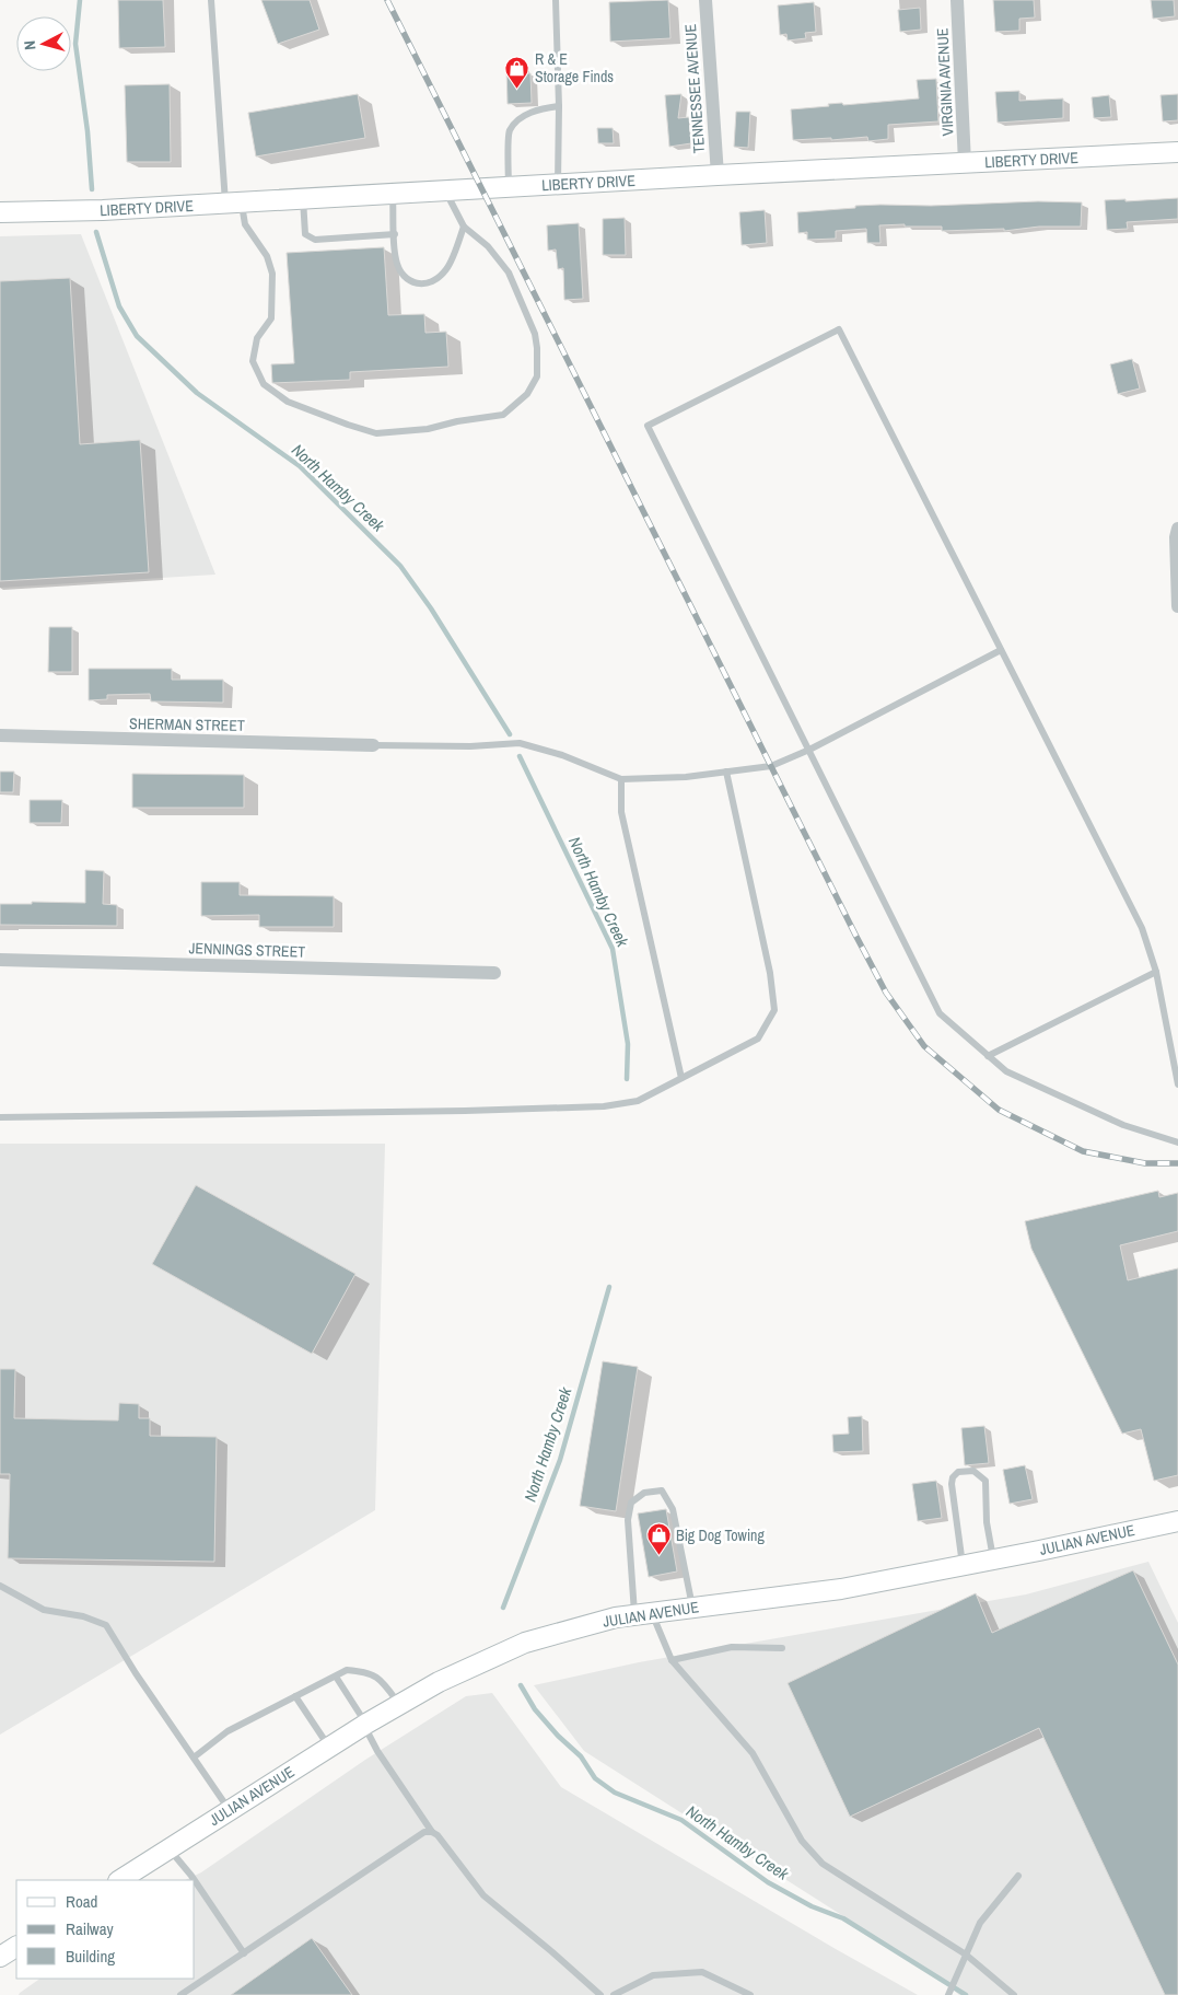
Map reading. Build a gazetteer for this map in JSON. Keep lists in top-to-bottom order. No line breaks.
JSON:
{"streets":{"street":["VIRGINIA AVENUE","TENNESSEE AVENUE","LIBERTY DRIVE","SHERMAN STREET","JENNINGS STREET","JULIAN AVENUE"]},"crossings":[["VIRGINIA AVENUE","LIBERTY DRIVE"],["TENNESSEE AVENUE","LIBERTY DRIVE"]],"water":["North Hamby Creek"],"places":{"shop":["R & E Storage Finds","Big Dog Towing"]},"legend":["Road","Railway","Building"],"north":"left"}
